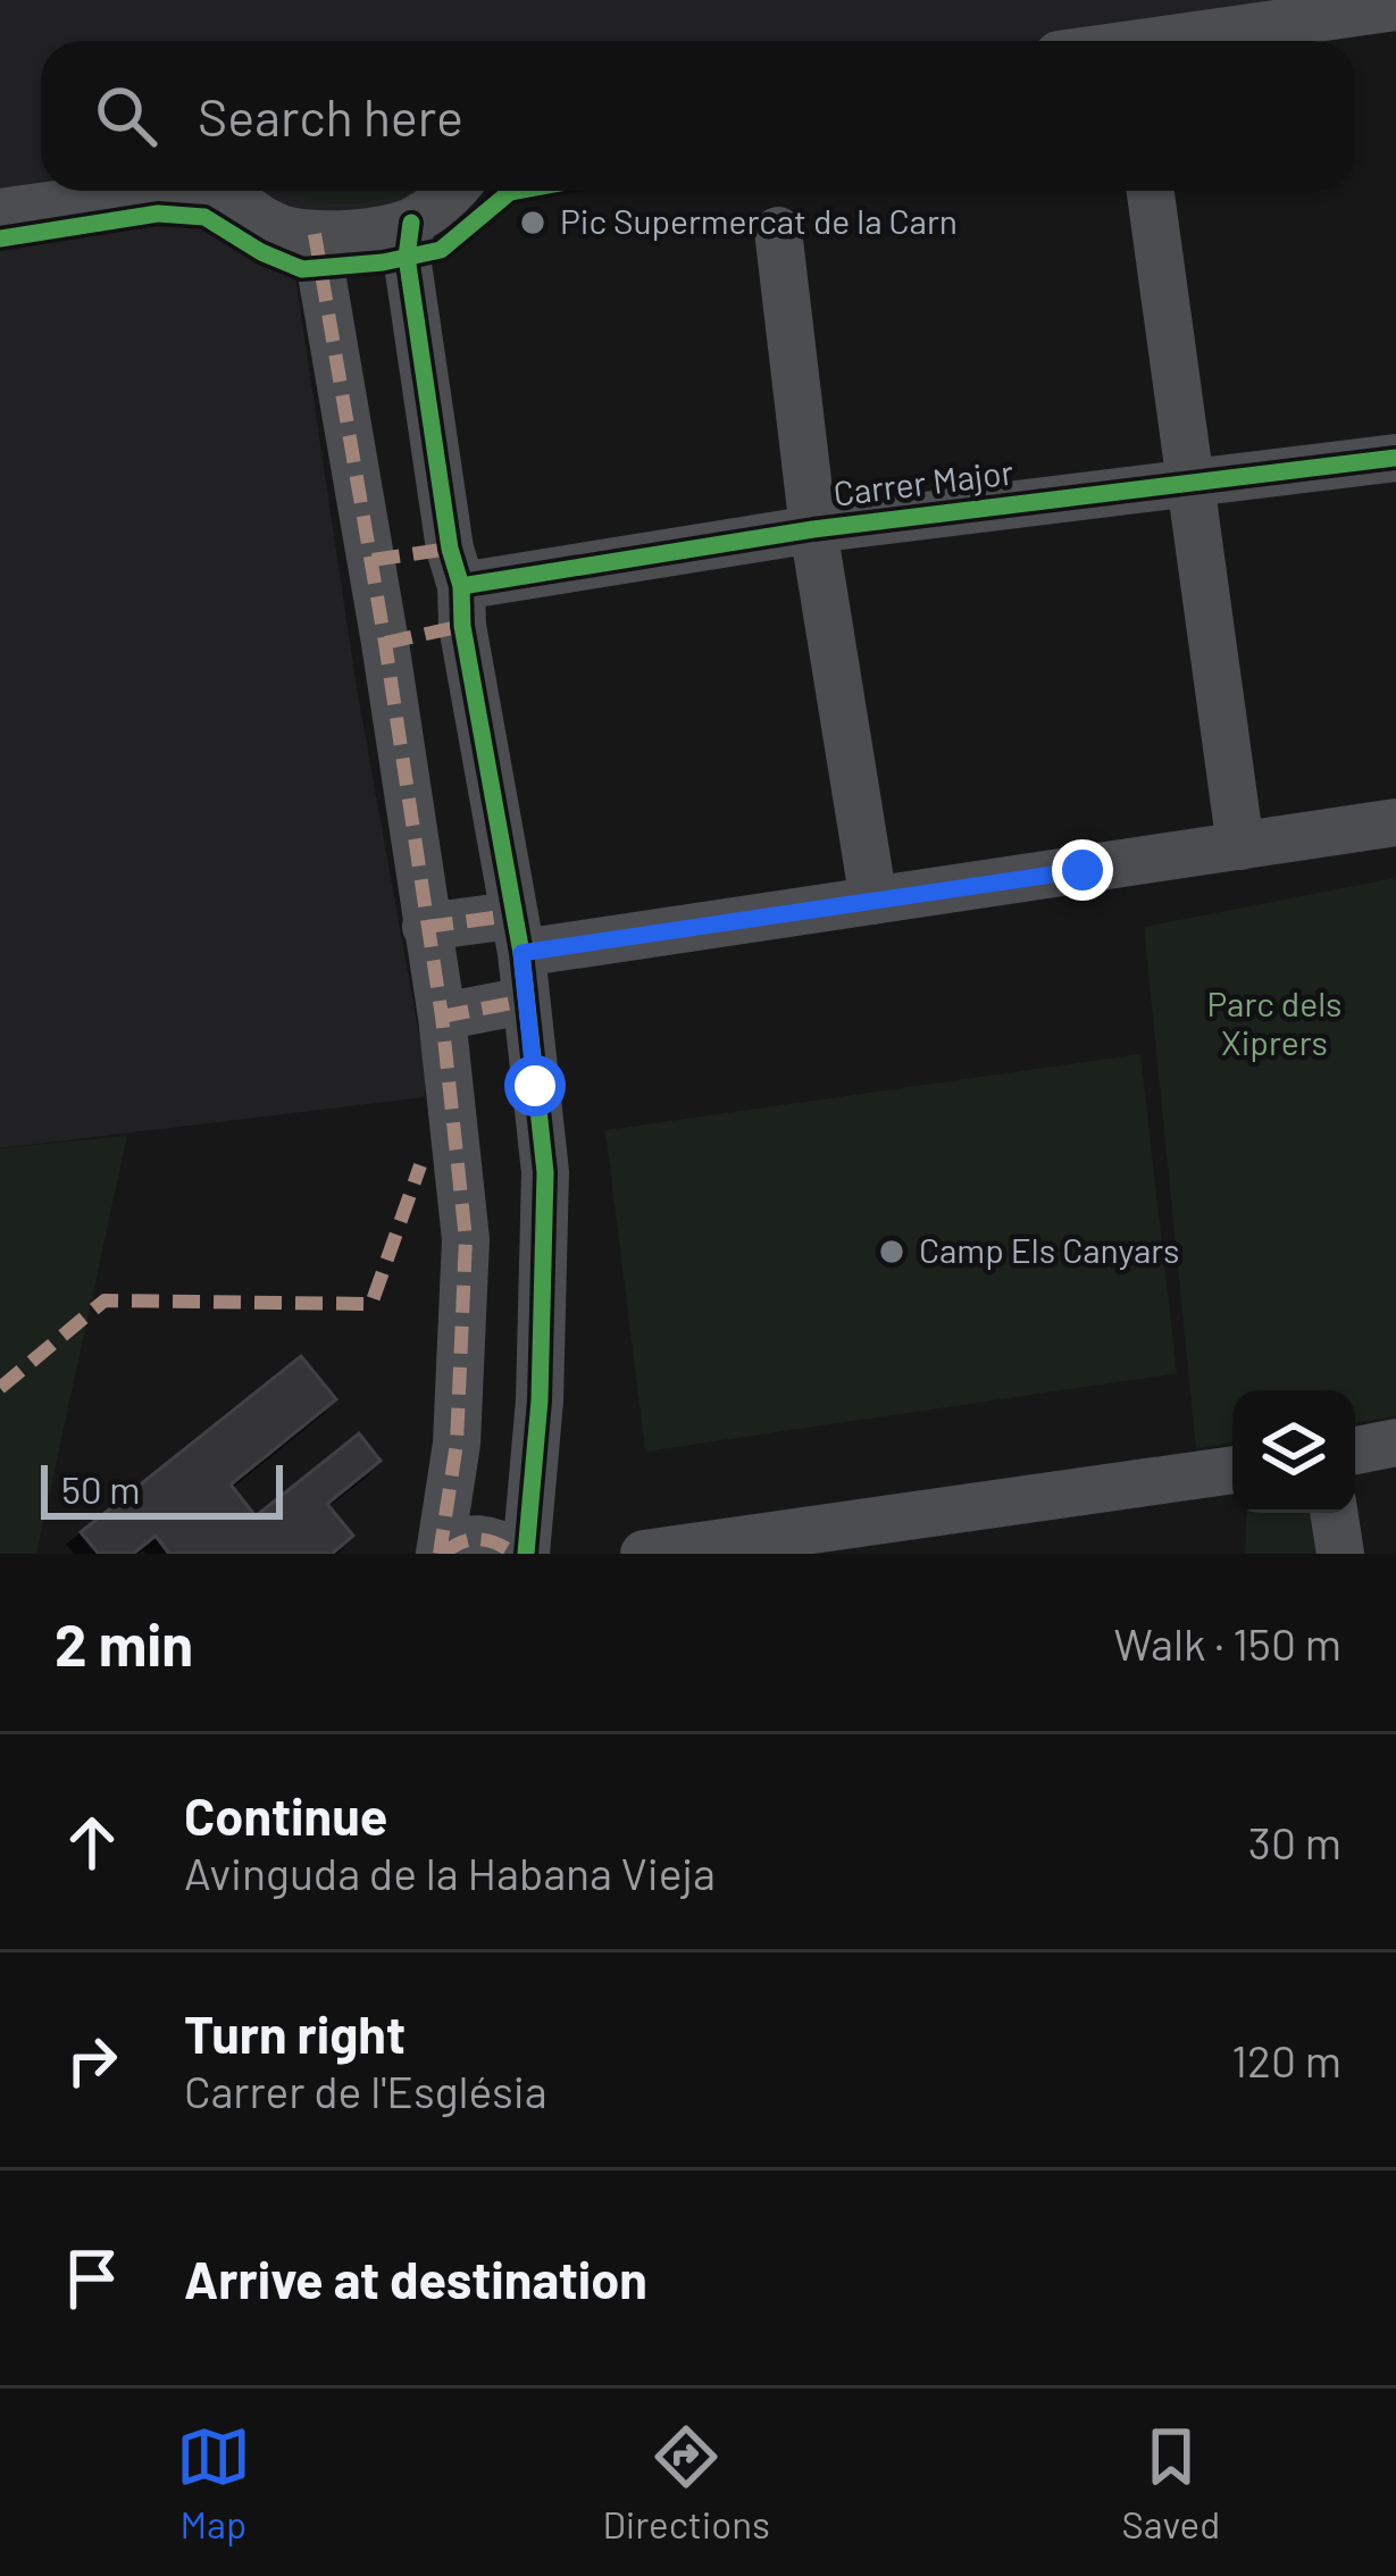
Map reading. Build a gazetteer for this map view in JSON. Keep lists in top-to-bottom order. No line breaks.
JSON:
{"streets":{"street":["Carrer Major"]},"parks":["Parc dels Xiprers"],"places":["Pic Supermercat de la Carn","Camp Els Canyars"],"scale_bar":"50 m","page":{"search":"Search here","scale":"50 m","heading":["2 min","Walk · 150 m"],"list":[["Continue","Avinguda de la Habana Vieja","30 m"],["Turn right","Carrer de l'Església","120 m"],"Arrive at destination"],"nav":["Map","Directions","Saved"]}}
